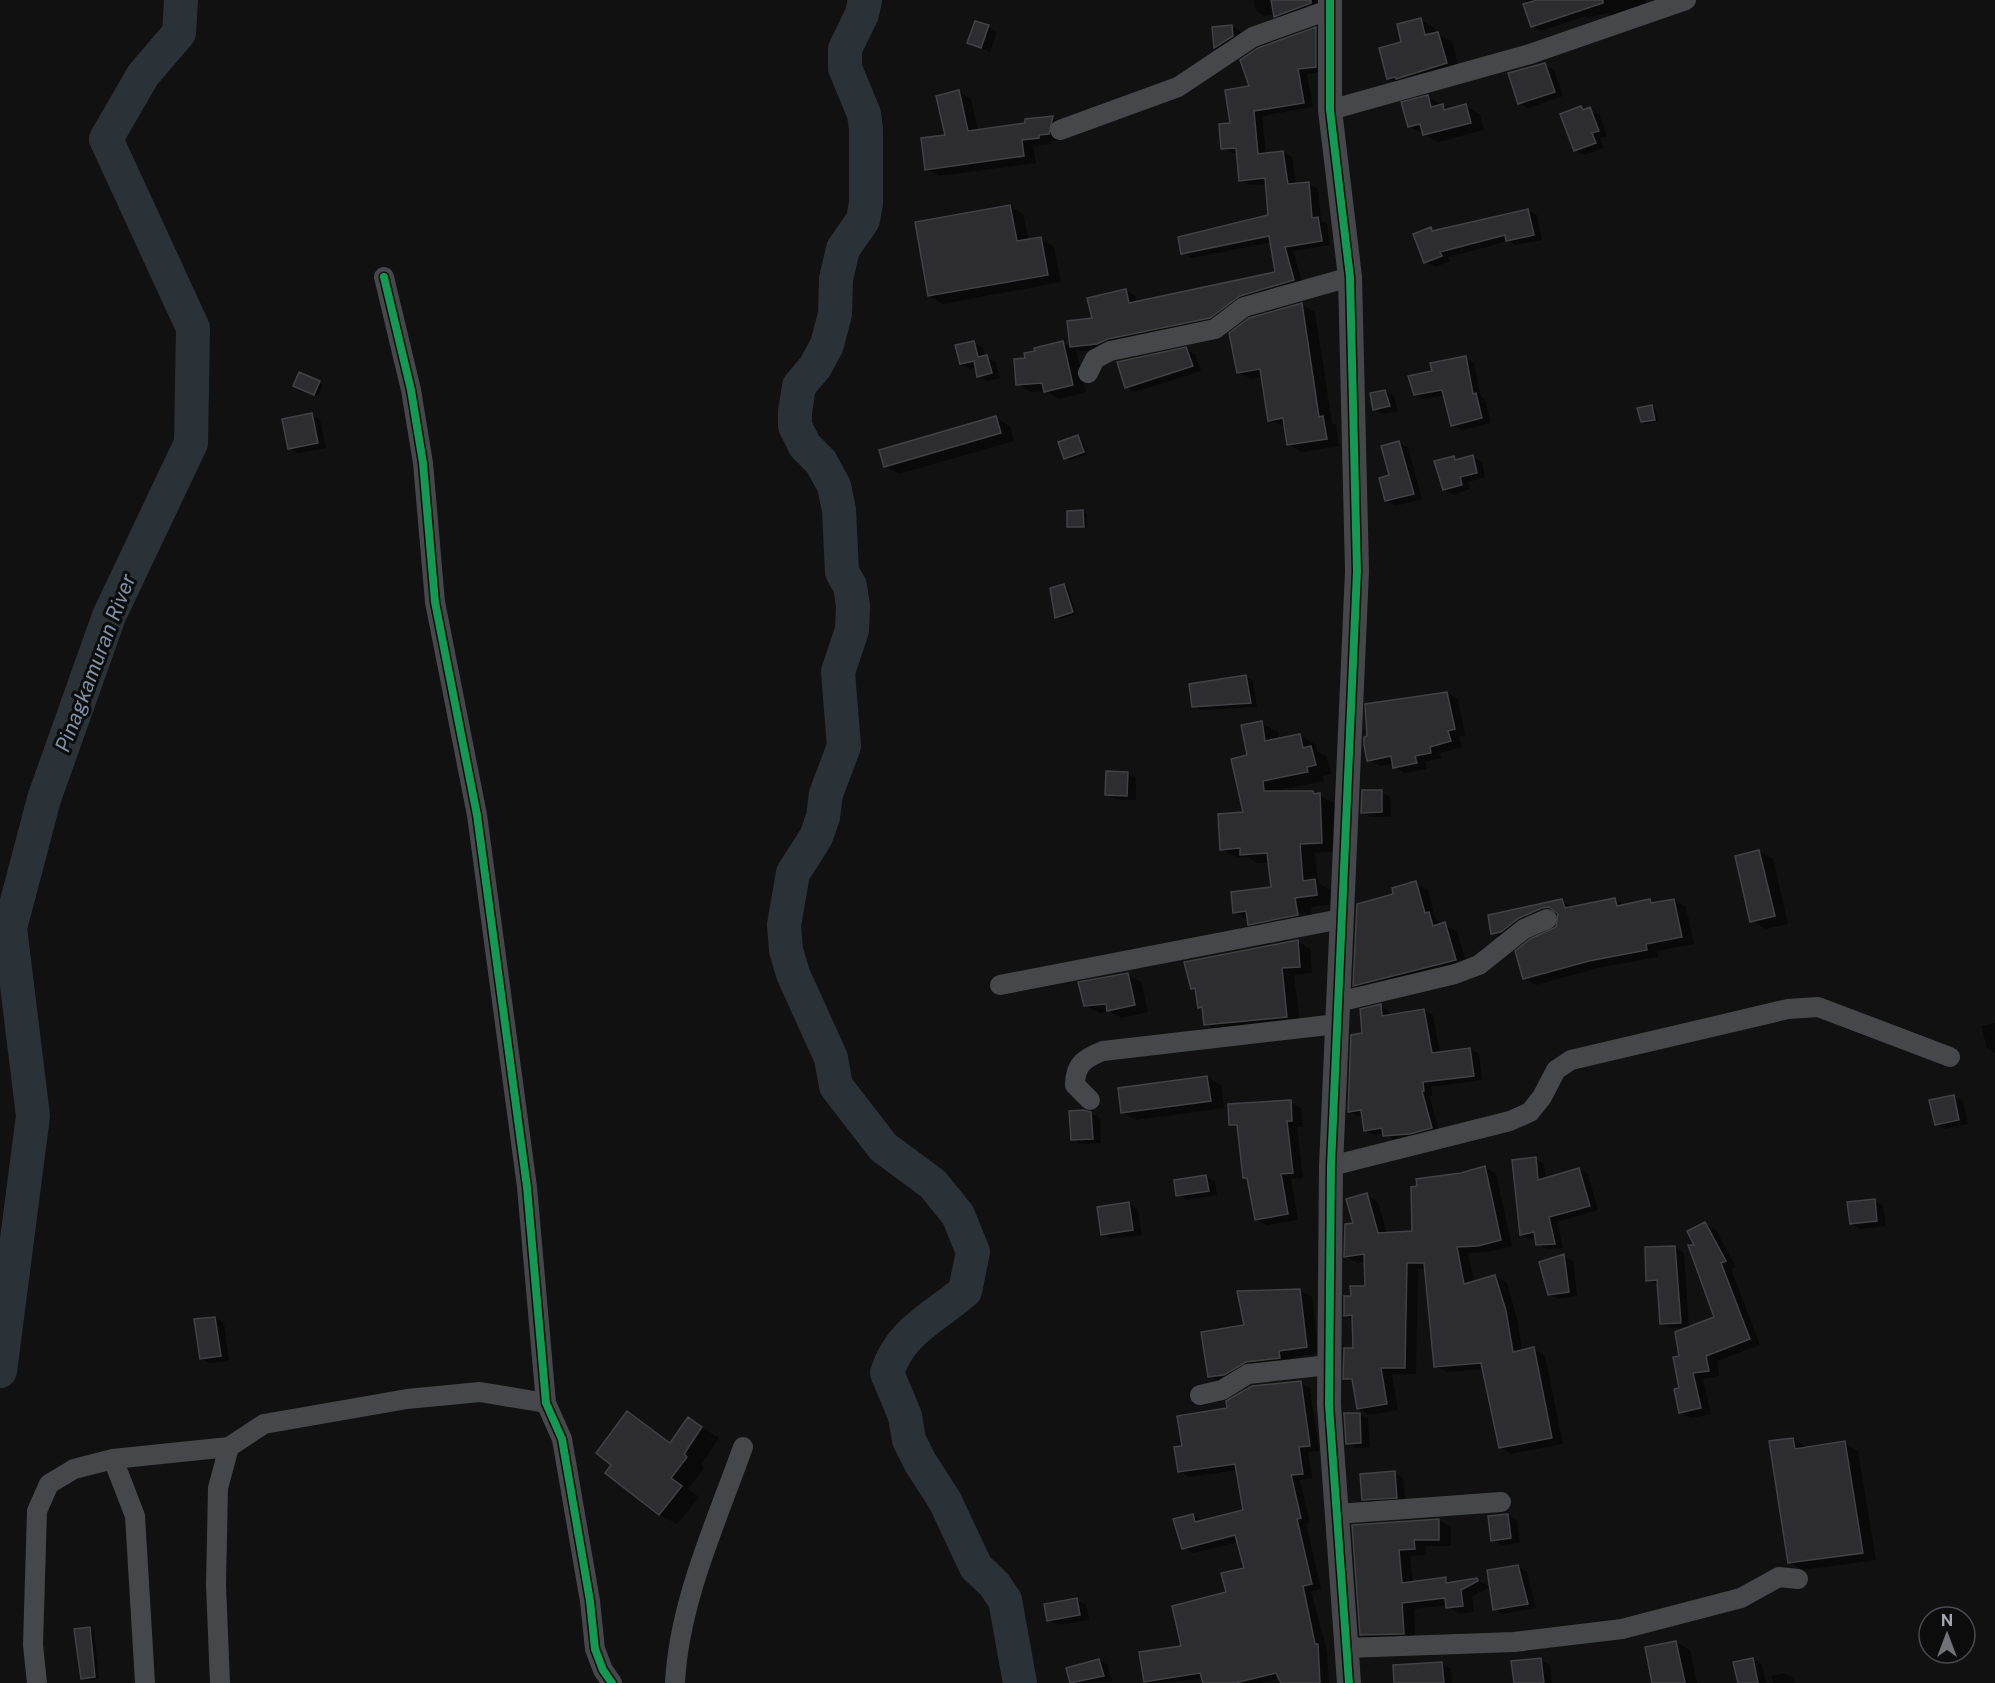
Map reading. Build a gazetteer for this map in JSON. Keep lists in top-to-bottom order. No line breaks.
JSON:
{"water":["Pinagkamuran River"],"north":"top"}
